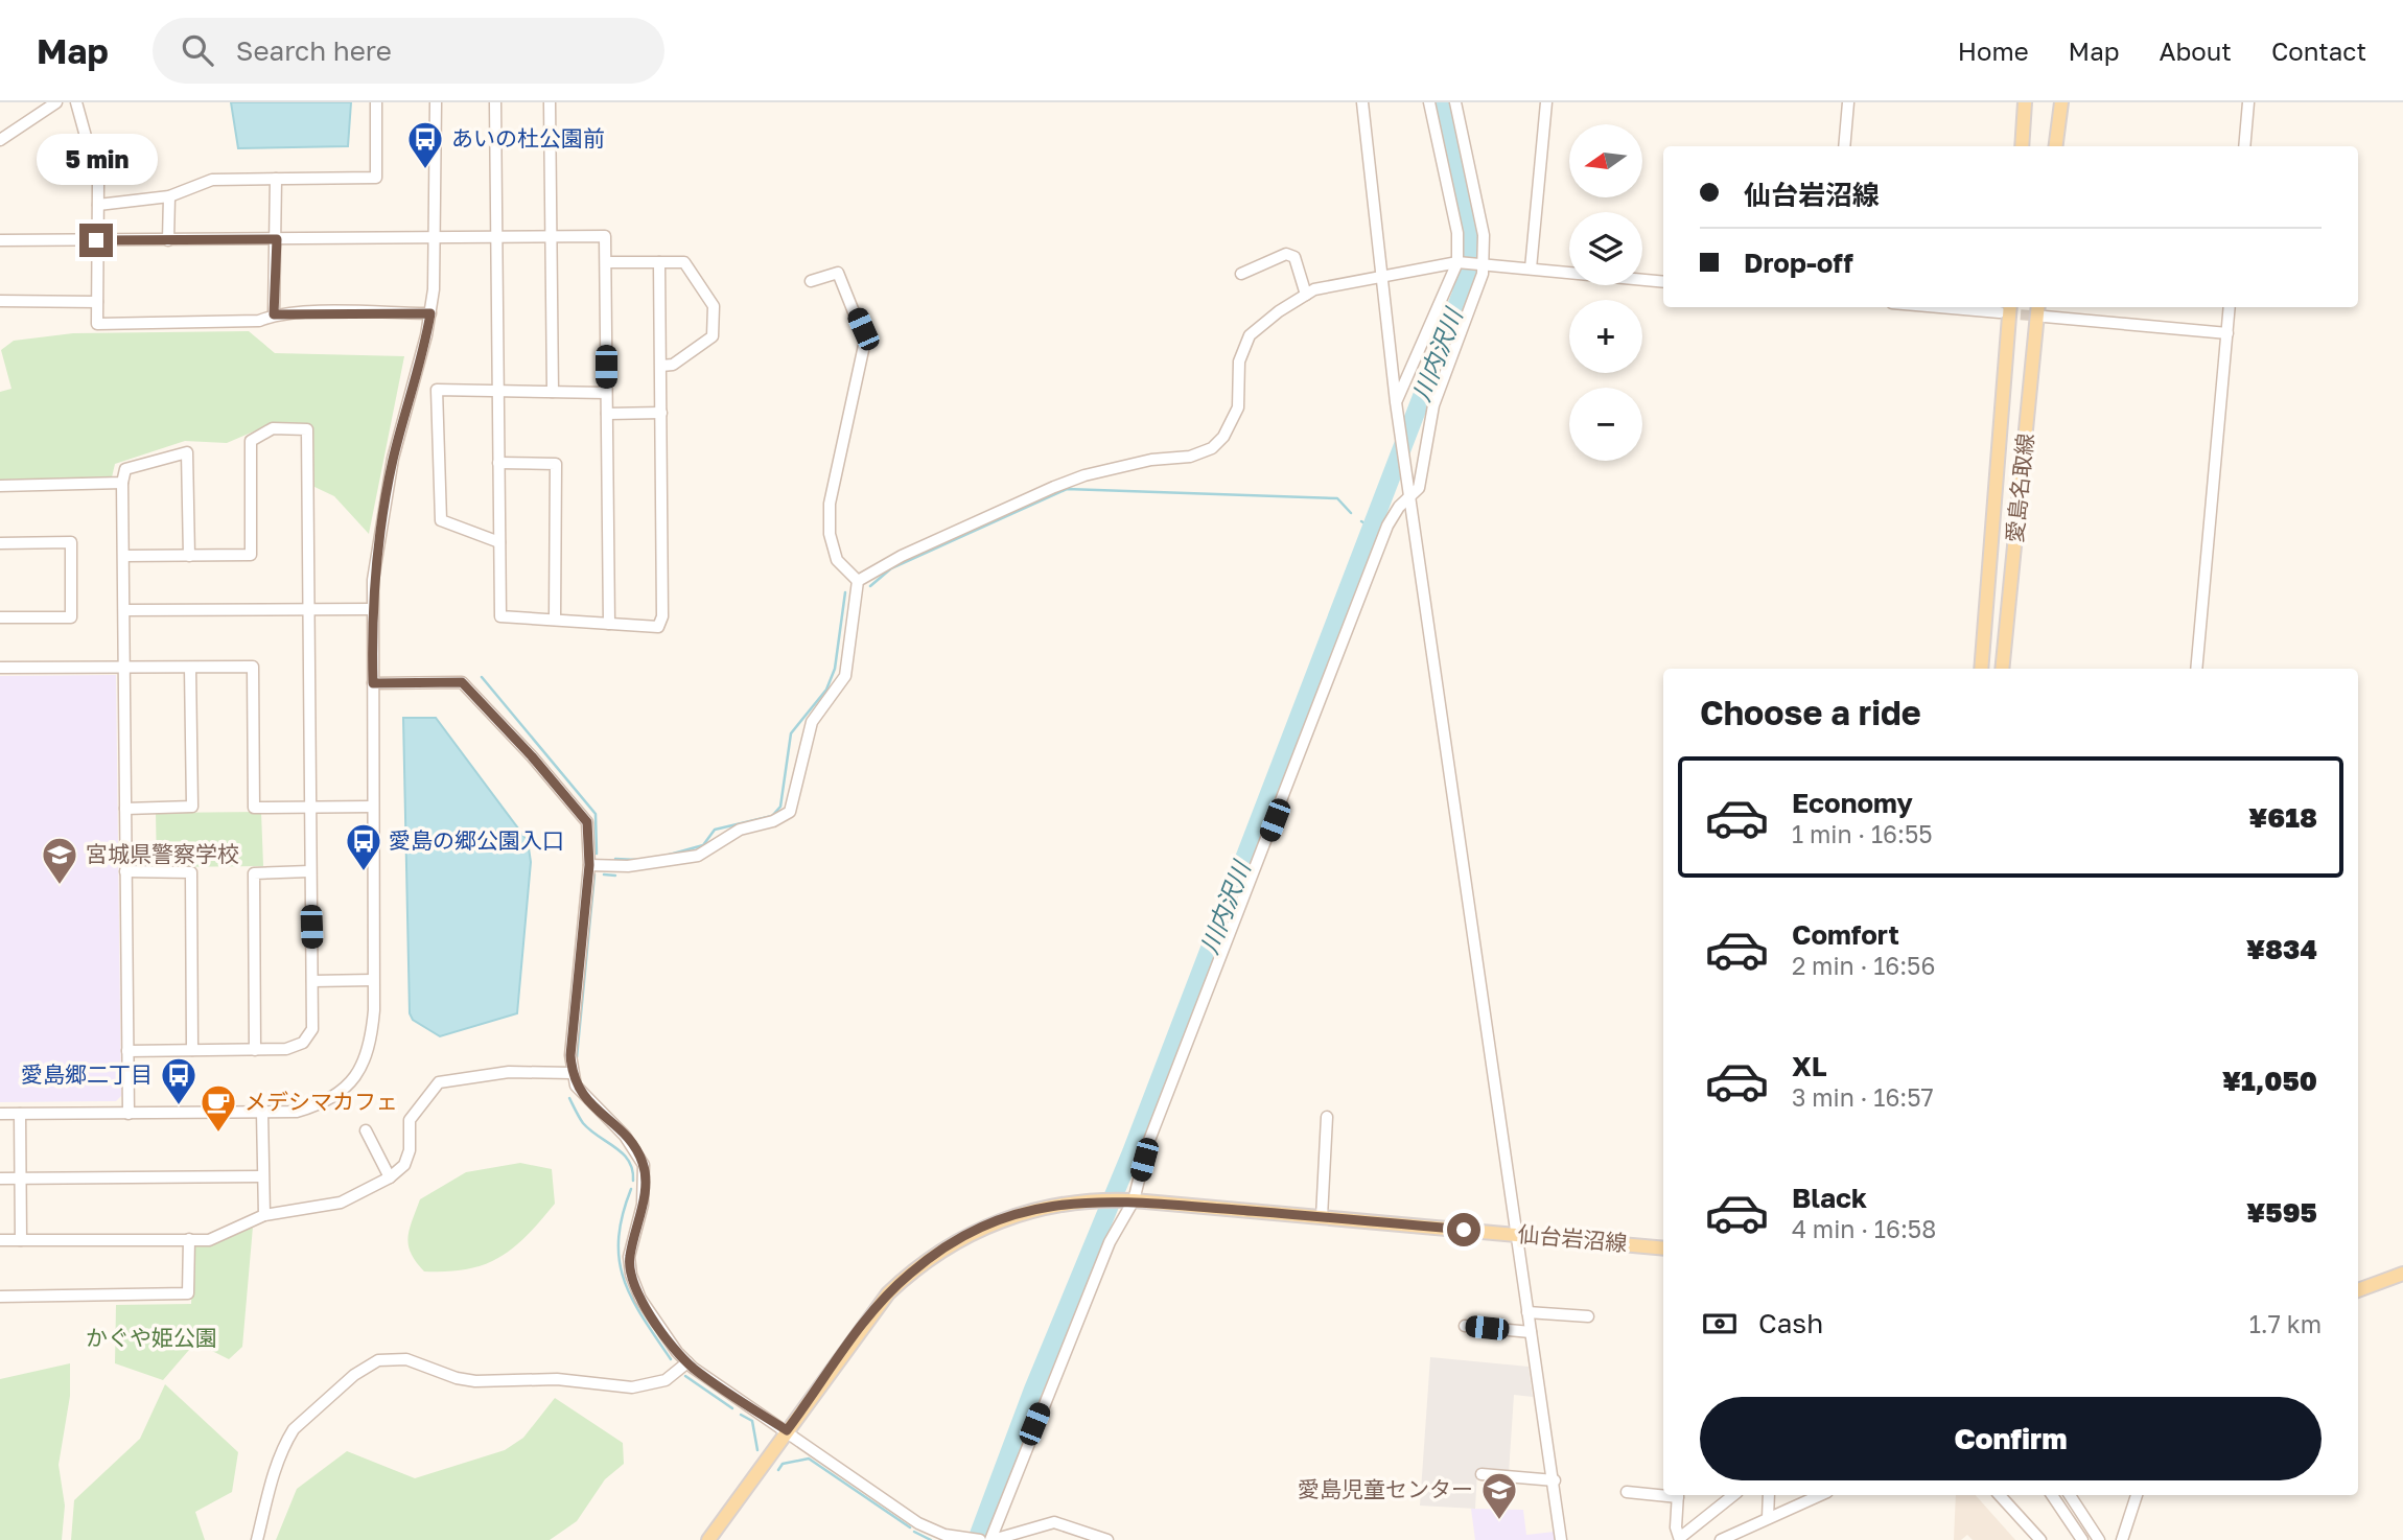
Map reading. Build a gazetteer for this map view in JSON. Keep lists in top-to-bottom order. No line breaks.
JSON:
{"streets":{"main road":["愛島名取線","仙台岩沼線"]},"water":["川内沢川"],"parks":["かぐや姫公園"],"places":{"bus stop":["あいの杜公園前","愛島の郷公園入口","愛島郷二丁目"],"school or university":["宮城県警察学校","愛島児童センター"],"cafe":["メデシマカフェ"]},"north":"left","page":{"header":"Map","search":"Search here","nav":["Home","Map","About","Contact"],"map_buttons":["+","−"],"bubble":"5 min","banner":["仙台岩沼線","Drop-off"],"heading":"Choose a ride","list":[{"name":"Economy","note":"1 min · 16:55","value":"¥618"},{"name":"Comfort","note":"2 min · 16:56","value":"¥834"},{"name":"XL","note":"3 min · 16:57","value":"¥1,050"},{"name":"Black","note":"4 min · 16:58","value":"¥595"}],"pay":["Cash","1.7 km"],"buttons":"Confirm"}}
